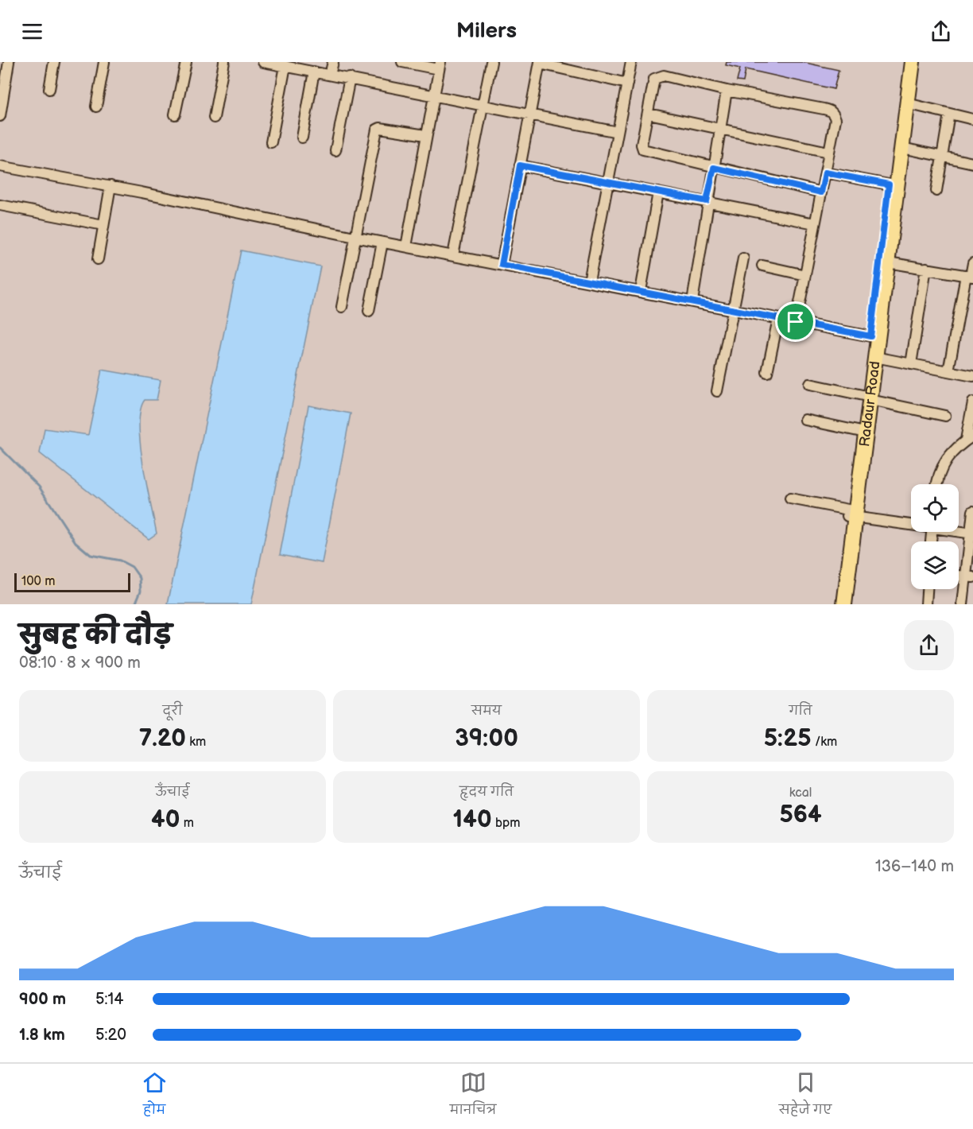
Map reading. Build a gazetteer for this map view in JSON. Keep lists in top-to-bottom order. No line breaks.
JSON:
{"streets":{"main road":["Radaur Road"]},"scale_bar":"100 m","page":{"header":"Milers","scale":"100 m","heading":["सुबह की दौड़","08:10 · 8 × 900 m"],"stats":[["दूरी","7.20 km"],["समय","39:00"],["गति","5:25 /km"],["ऊँचाई","40 m"],["हृदय गति","140 bpm"],["kcal","564"]],"chart":["ऊँचाई","136–140 m"],"list":[{"name":"900 m","note":"5:14"},{"name":"1.8 km","note":"5:20"}],"tabs":["होम","मानचित्र","सहेजे गए"]}}
